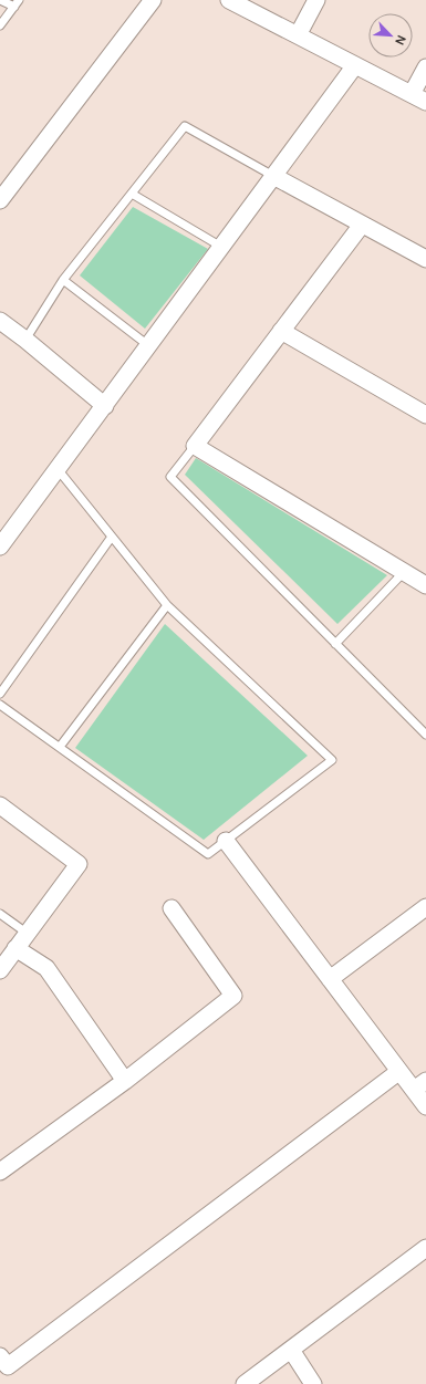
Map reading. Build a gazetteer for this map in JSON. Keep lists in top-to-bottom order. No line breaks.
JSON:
{"north":"bottom right"}
